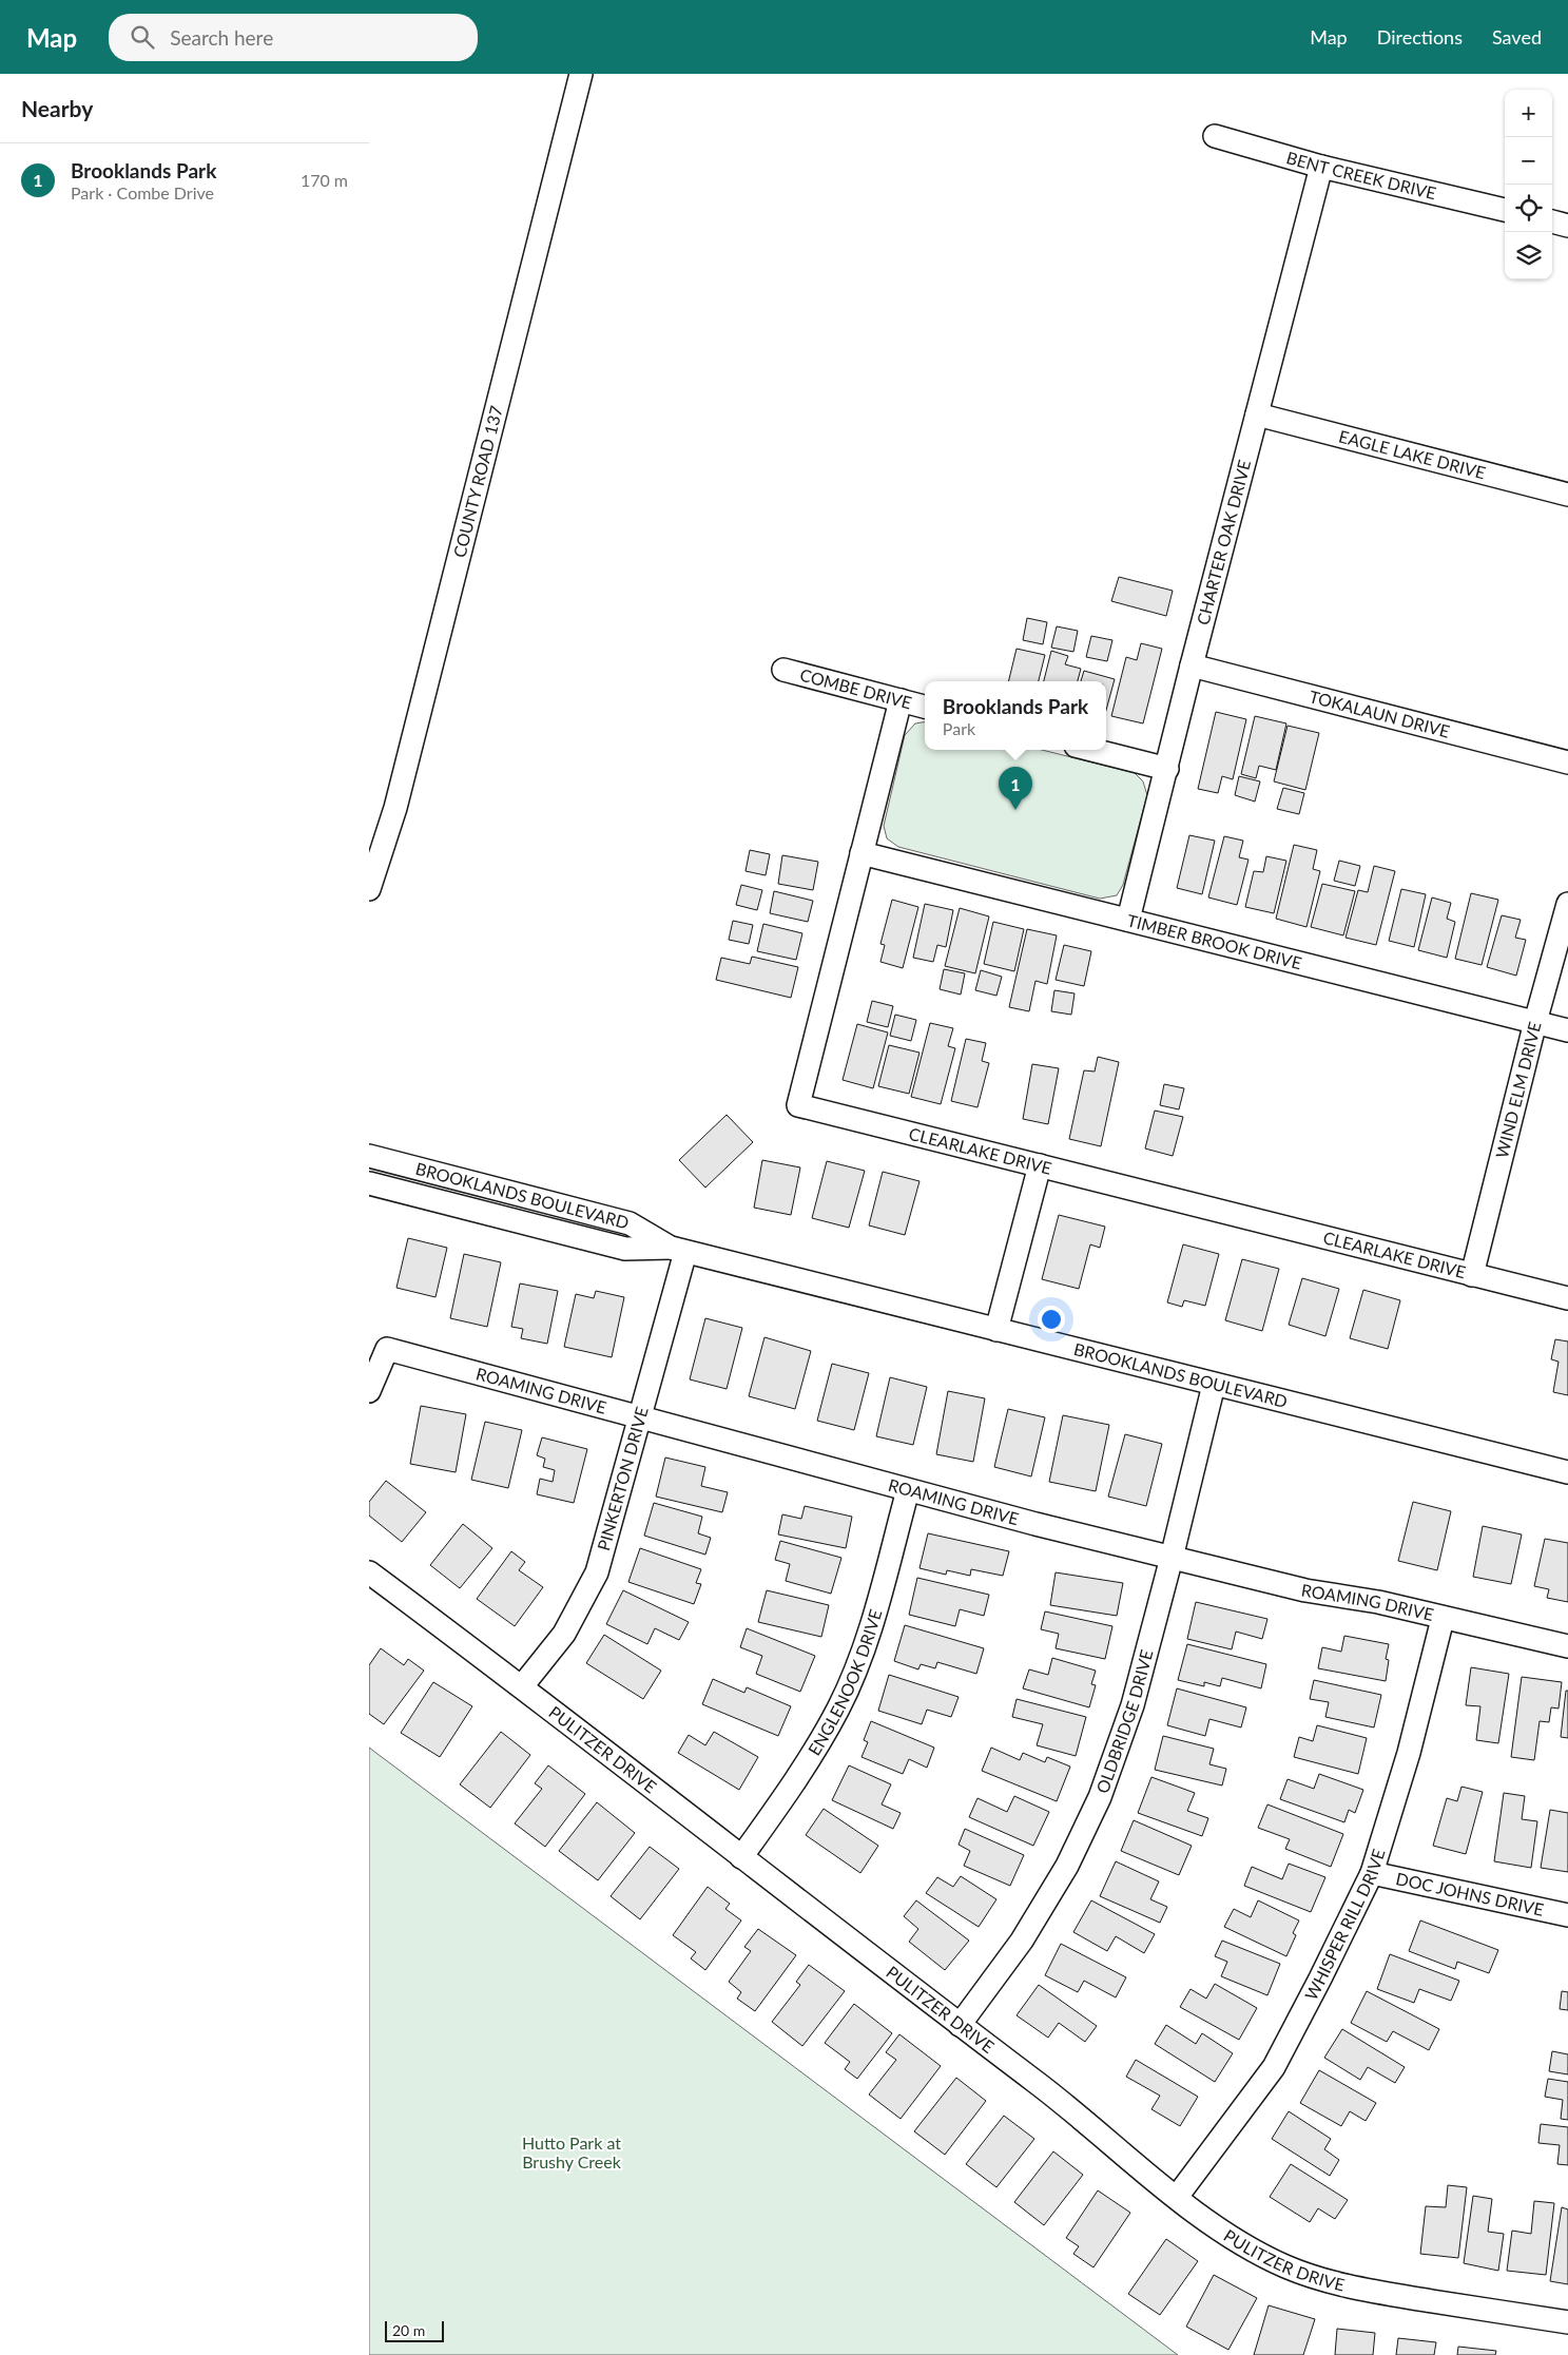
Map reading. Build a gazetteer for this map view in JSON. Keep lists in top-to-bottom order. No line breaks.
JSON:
{"streets":{"street":["BENT CREEK DRIVE","EAGLE LAKE DRIVE","COUNTY ROAD 137","CHARTER OAK DRIVE","COMBE DRIVE","TOKALAUN DRIVE","TIMBER BROOK DRIVE","WIND ELM DRIVE","CLEARLAKE DRIVE","BROOKLANDS BOULEVARD","ROAMING DRIVE","PINKERTON DRIVE","ENGLENOOK DRIVE","OLDBRIDGE DRIVE","PULITZER DRIVE","DOC JOHNS DRIVE","WHISPER RILL DRIVE"]},"crossings":[["BENT CREEK DRIVE","CHARTER OAK DRIVE"],["EAGLE LAKE DRIVE","CHARTER OAK DRIVE"],["CHARTER OAK DRIVE","TOKALAUN DRIVE"],["CHARTER OAK DRIVE","TIMBER BROOK DRIVE"],["COMBE DRIVE","CLEARLAKE DRIVE"],["TIMBER BROOK DRIVE","WIND ELM DRIVE"],["TIMBER BROOK DRIVE","CLEARLAKE DRIVE"],["WIND ELM DRIVE","CLEARLAKE DRIVE"],["BROOKLANDS BOULEVARD","PINKERTON DRIVE"],["BROOKLANDS BOULEVARD","OLDBRIDGE DRIVE"],["ROAMING DRIVE","PINKERTON DRIVE"],["ROAMING DRIVE","ENGLENOOK DRIVE"],["ROAMING DRIVE","OLDBRIDGE DRIVE"],["ROAMING DRIVE","WHISPER RILL DRIVE"],["PINKERTON DRIVE","PULITZER DRIVE"],["ENGLENOOK DRIVE","PULITZER DRIVE"],["OLDBRIDGE DRIVE","PULITZER DRIVE"],["PULITZER DRIVE","WHISPER RILL DRIVE"],["DOC JOHNS DRIVE","WHISPER RILL DRIVE"]],"parks":["Hutto Park at Brushy Creek"],"scale_bar":"20 m","page":{"header":"Map","search":"Search here","nav":["Map","Directions","Saved"],"heading":"Nearby","map_buttons":["+","−"],"list":[{"mark":"1","name":"Brooklands Park","note":"Park · Combe Drive","value":"170 m"}],"popup":["Brooklands Park","Park"],"pins":"1","scale":"20 m"}}
